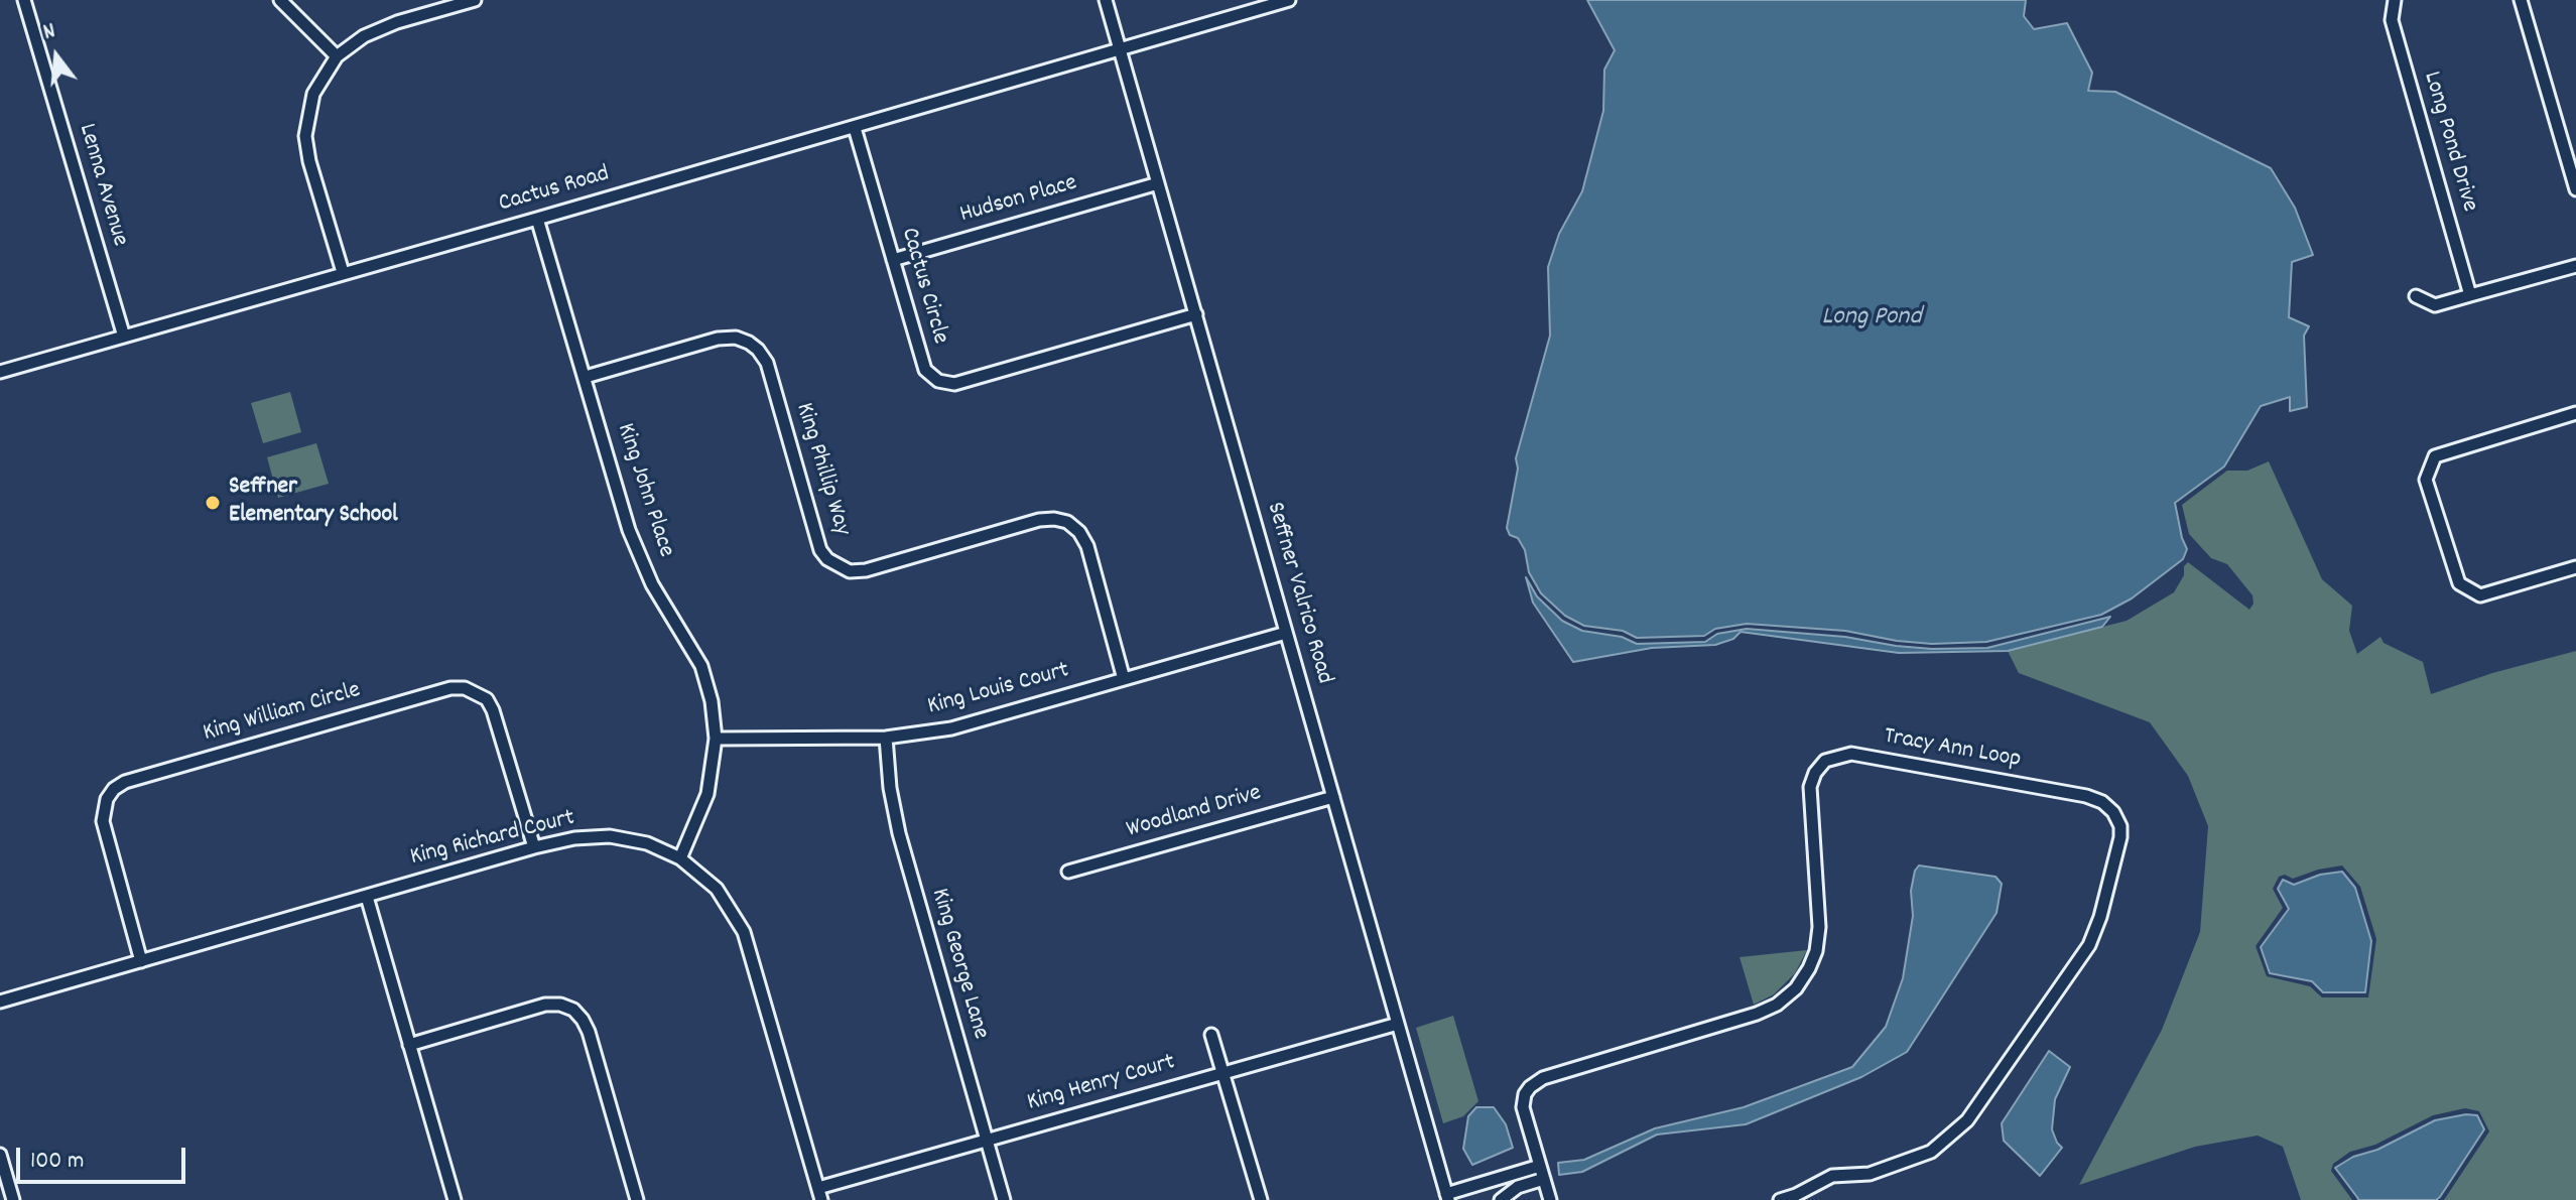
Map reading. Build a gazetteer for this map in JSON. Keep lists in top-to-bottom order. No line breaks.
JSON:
{"streets":{"street":["Long Pond Drive","Lenna Avenue","Cactus Road","Hudson Place","Cactus Circle","King Phillip Way","King John Place","Seffner Valrico Road","King Louis Court","King William Circle","Tracy Ann Loop","Woodland Drive","King Richard Court","King George Lane","King Henry Court"]},"crossings":[["Lenna Avenue","Cactus Road"],["Cactus Road","Cactus Circle"],["Cactus Road","King John Place"],["Cactus Road","Seffner Valrico Road"],["Hudson Place","Cactus Circle"],["Hudson Place","Seffner Valrico Road"],["Cactus Circle","Seffner Valrico Road"],["King Phillip Way","King John Place"],["King Phillip Way","King Louis Court"],["King John Place","King Louis Court"],["King John Place","King Richard Court"],["Seffner Valrico Road","King Louis Court"],["Seffner Valrico Road","Woodland Drive"],["Seffner Valrico Road","King Henry Court"],["King Louis Court","King George Lane"],["King William Circle","King Richard Court"],["King Richard Court","King Henry Court"],["King George Lane","King Henry Court"]],"water":["Long Pond"],"places":["Seffner Elementary School"],"scale_bar":"100 m","north":"top"}
